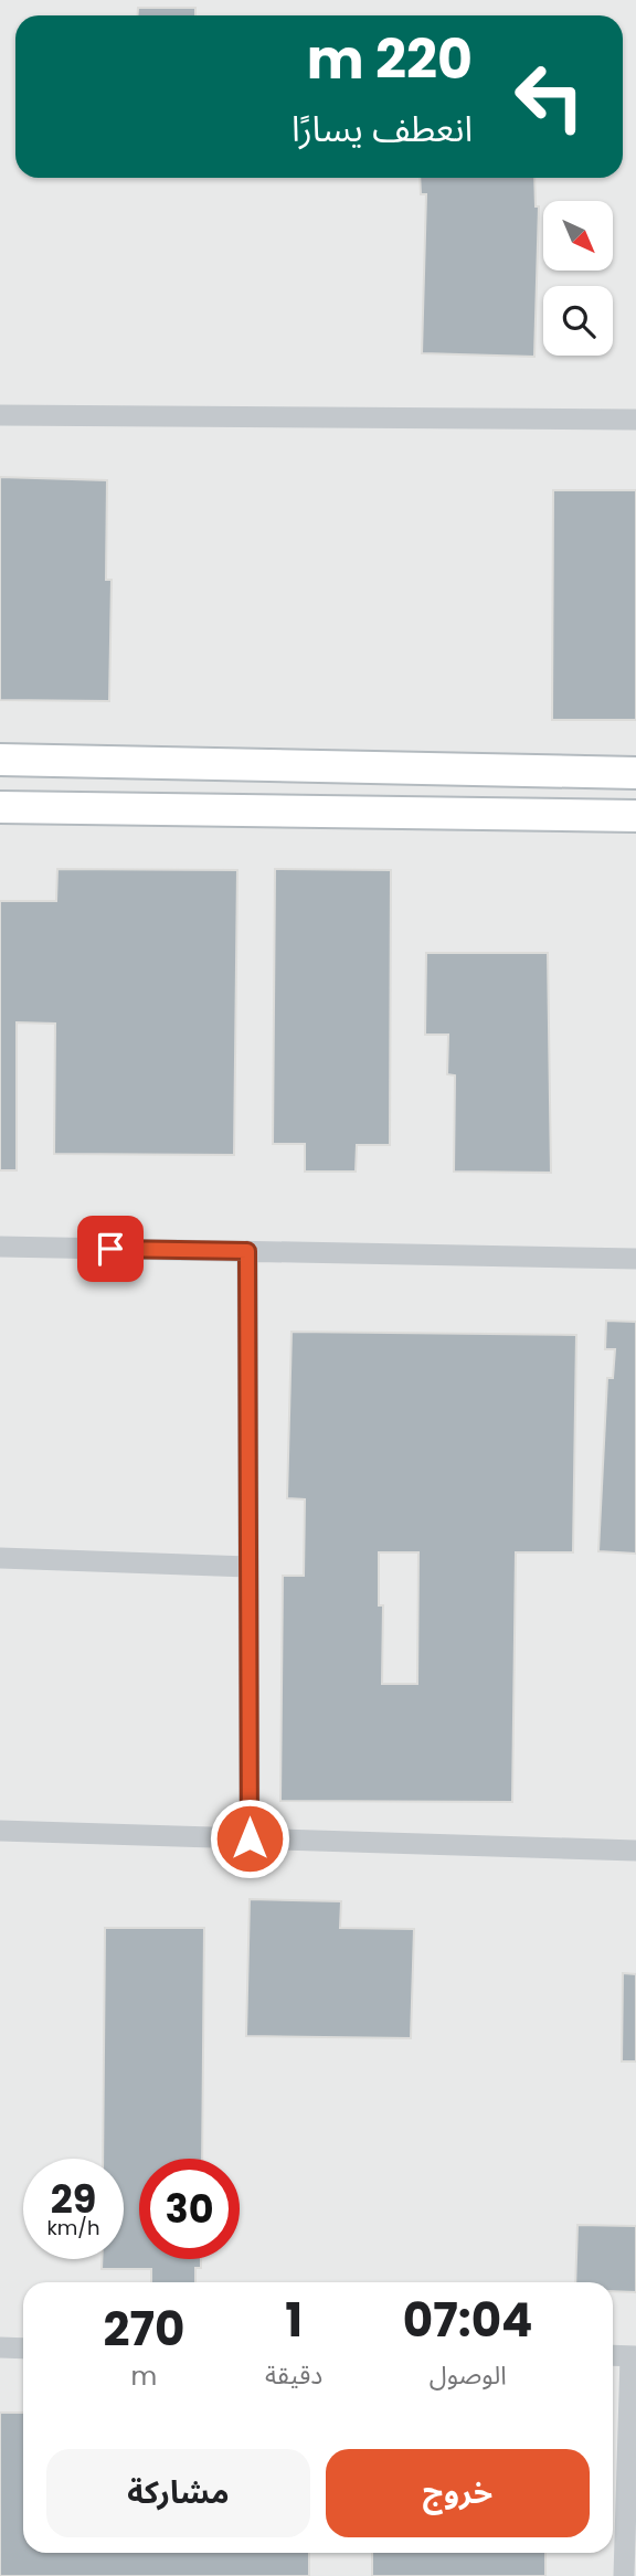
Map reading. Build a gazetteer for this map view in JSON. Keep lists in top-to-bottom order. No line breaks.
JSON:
{"north":"bottom right","page":{"turn":["220 m","انعطف يسارًا"],"speed":"29 km/h","limit":"30","eta":["07:04","الوصول","1","دقيقة","270","m"],"buttons":["خروج","مشاركة"]}}
